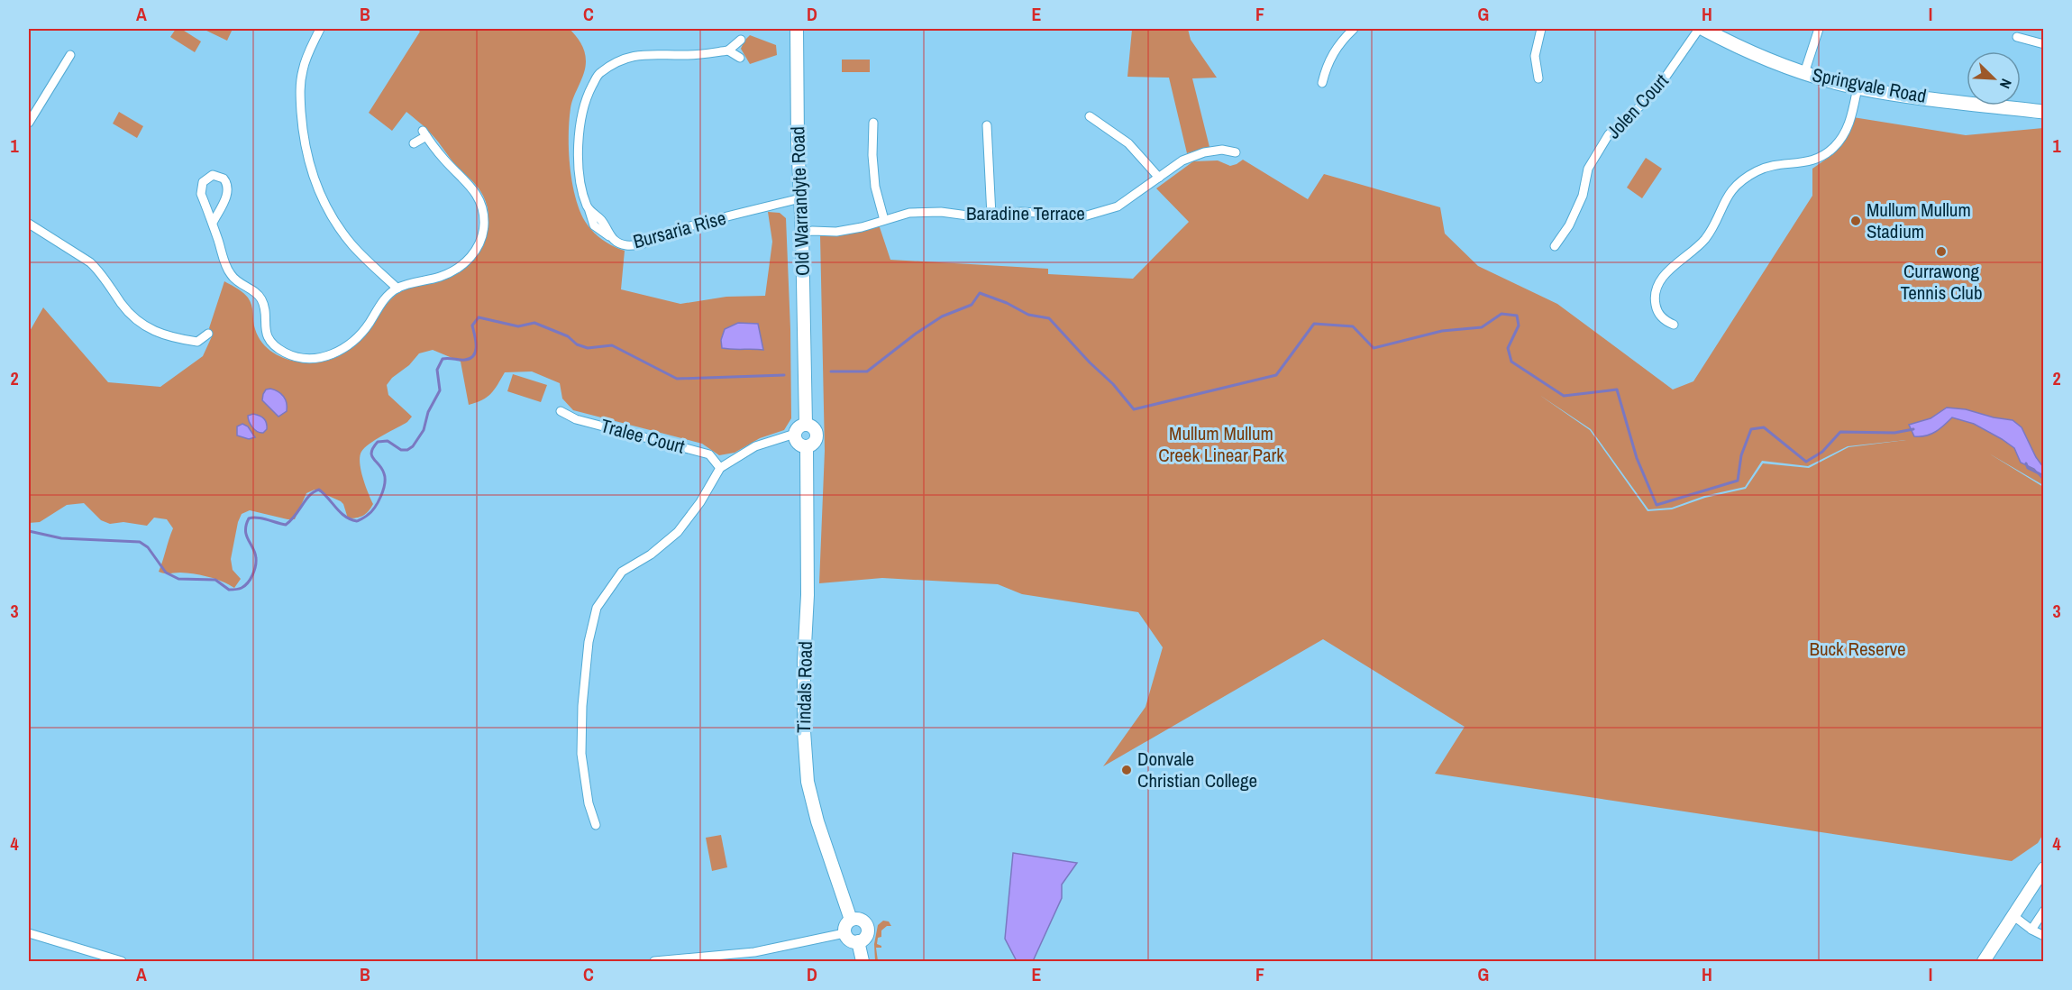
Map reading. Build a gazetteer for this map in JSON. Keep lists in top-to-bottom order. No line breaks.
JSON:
{"streets":{"main road":["Springvale Road","Old Warrandyte Road","Tindals Road"],"street":["Jolen Court","Baradine Terrace","Bursaria Rise","Tralee Court"]},"crossings":[["Old Warrandyte Road","Baradine Terrace"],["Old Warrandyte Road","Bursaria Rise"],["Old Warrandyte Road","Tindals Road"]],"parks":["Mullum Mullum Creek Linear Park","Buck Reserve"],"places":["Mullum Mullum Stadium","Currawong Tennis Club","Donvale Christian College"],"north":"bottom right","grid":{"columns":["A","B","C","D","E","F","G","H","I"],"rows":["1","2","3","4"]}}
